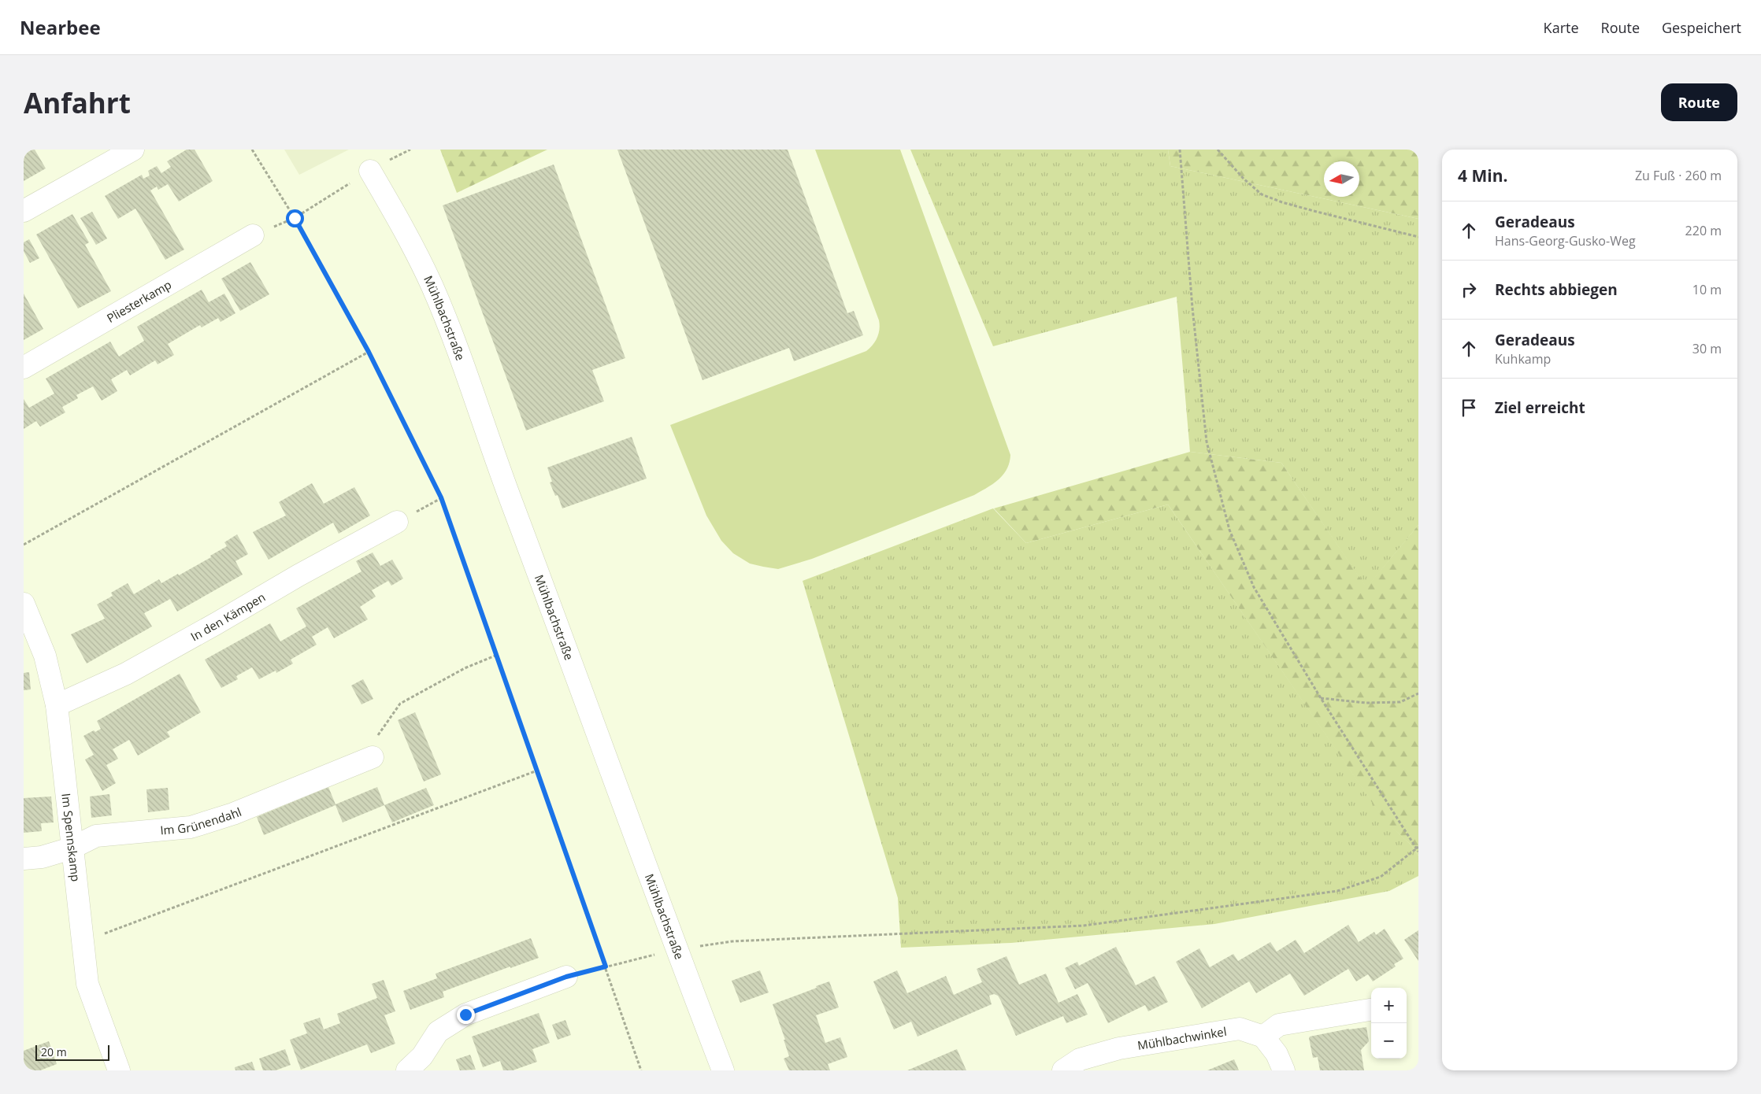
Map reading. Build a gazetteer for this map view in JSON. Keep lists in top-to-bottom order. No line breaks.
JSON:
{"streets":{"street":["Pliesterkamp","Mühlbachstraße","In den Kämpen","Im Grünendahl","Im Spennskamp","Mühlbachwinkel"]},"crossings":[["In den Kämpen","Im Spennskamp"],["Im Grünendahl","Im Spennskamp"]],"scale_bar":"20 m","north":"left","page":{"header":"Nearbee","nav":["Karte","Route","Gespeichert"],"buttons":"Route","title":"Anfahrt","heading":["4 Min.","Zu Fuß · 260 m"],"list":[["Geradeaus","Hans-Georg-Gusko-Weg","220 m"],["Rechts abbiegen","10 m"],["Geradeaus","Kuhkamp","30 m"],"Ziel erreicht"],"map_buttons":["+","−"],"scale":"20 m"}}
